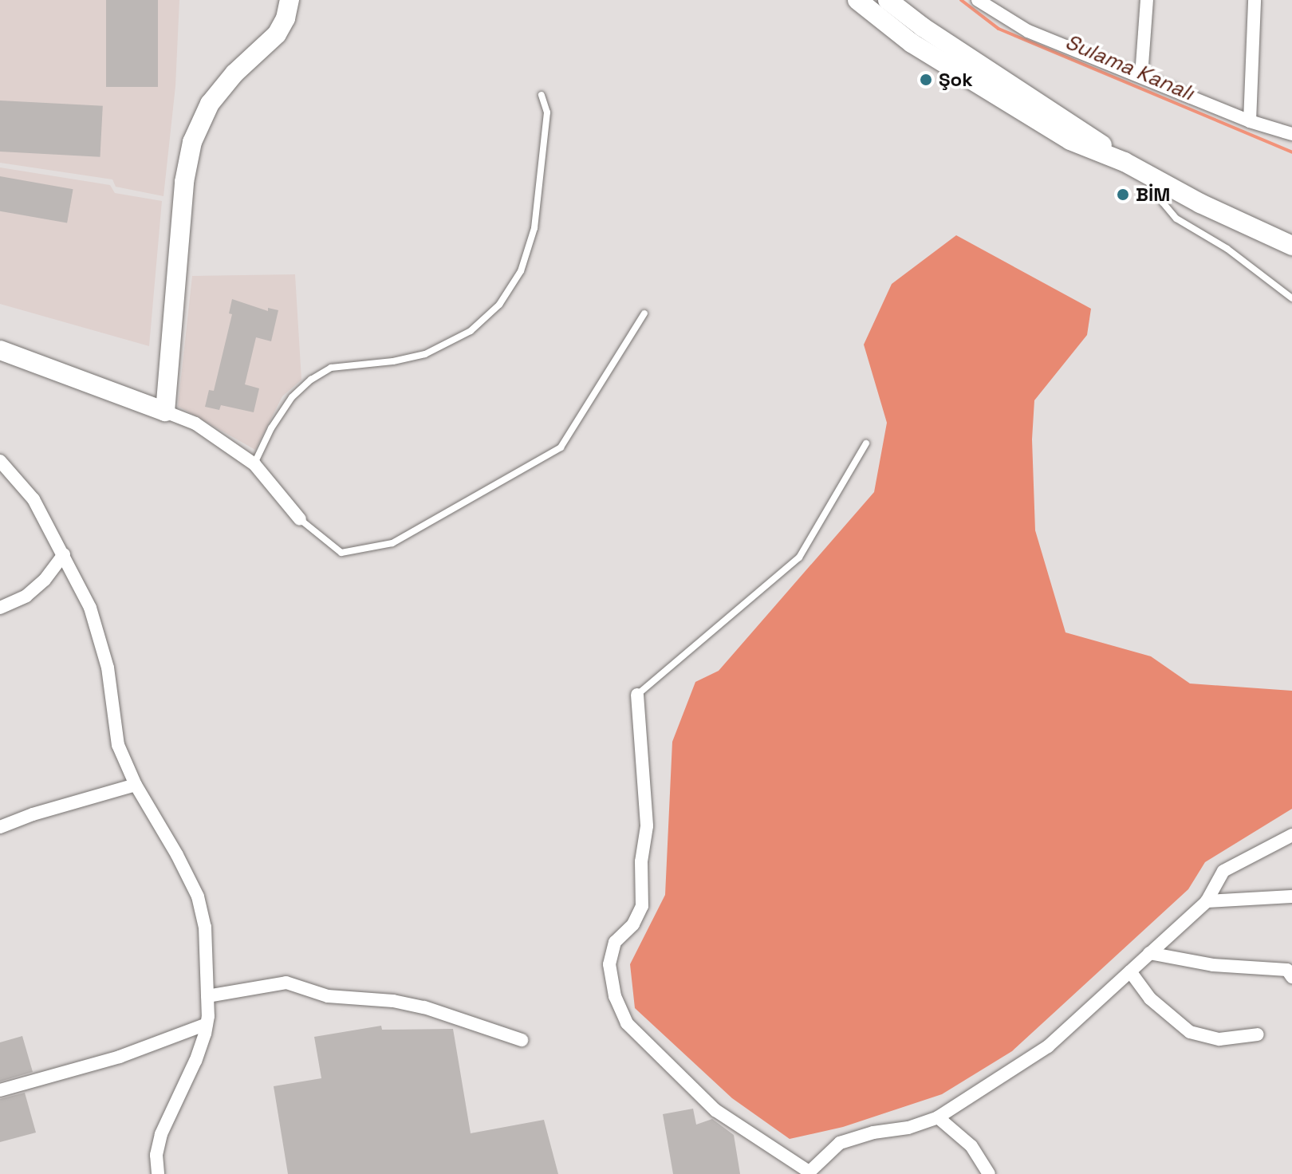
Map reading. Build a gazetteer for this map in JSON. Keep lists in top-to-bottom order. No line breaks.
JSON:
{"water":["Sulama Kanalı"],"places":["Şok","BİM"]}
